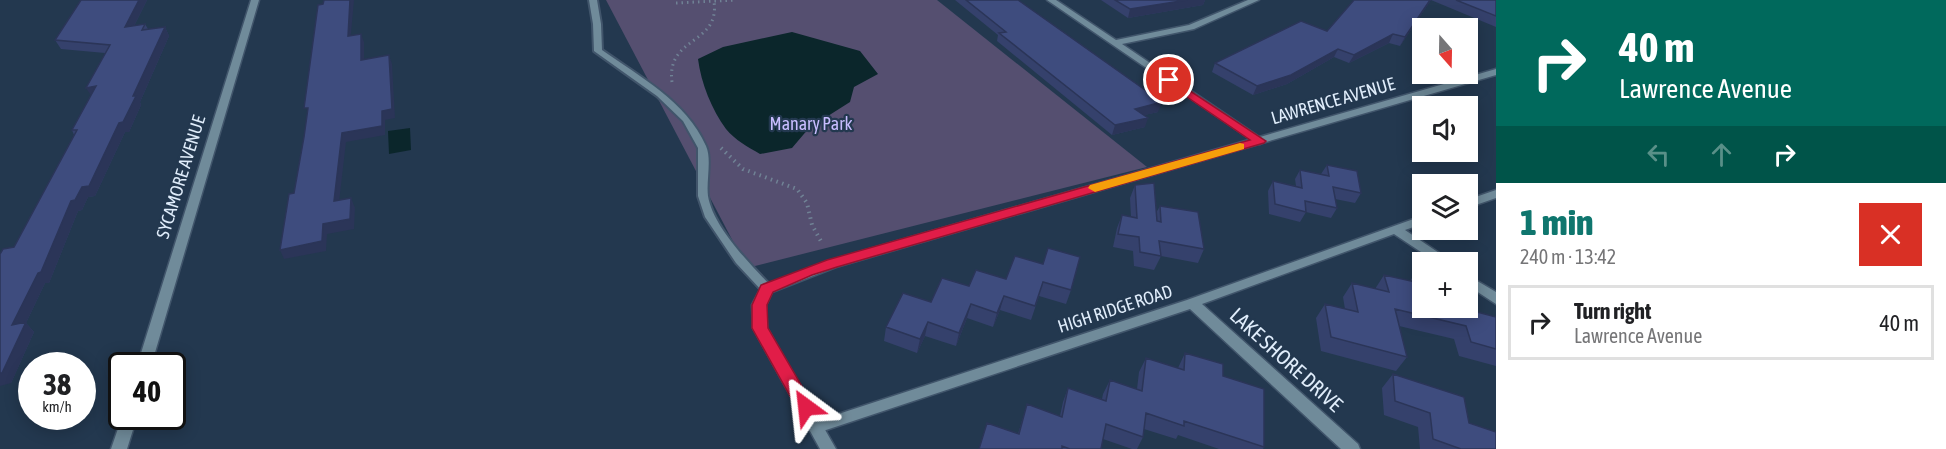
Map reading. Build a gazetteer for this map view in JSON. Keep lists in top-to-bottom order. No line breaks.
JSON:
{"streets":{"street":["LAWRENCE AVENUE","SYCAMORE AVENUE","HIGH RIDGE ROAD","LAKE SHORE DRIVE"]},"crossings":[["HIGH RIDGE ROAD","LAKE SHORE DRIVE"]],"parks":["Manary Park"],"north":"bottom","page":{"turn":["40 m","Lawrence Avenue"],"map_buttons":"+","heading":["1 min","240 m · 13:42"],"list":[{"name":"Turn right","note":"Lawrence Avenue","value":"40 m"}],"speed":"38 km/h","limit":"40"}}
